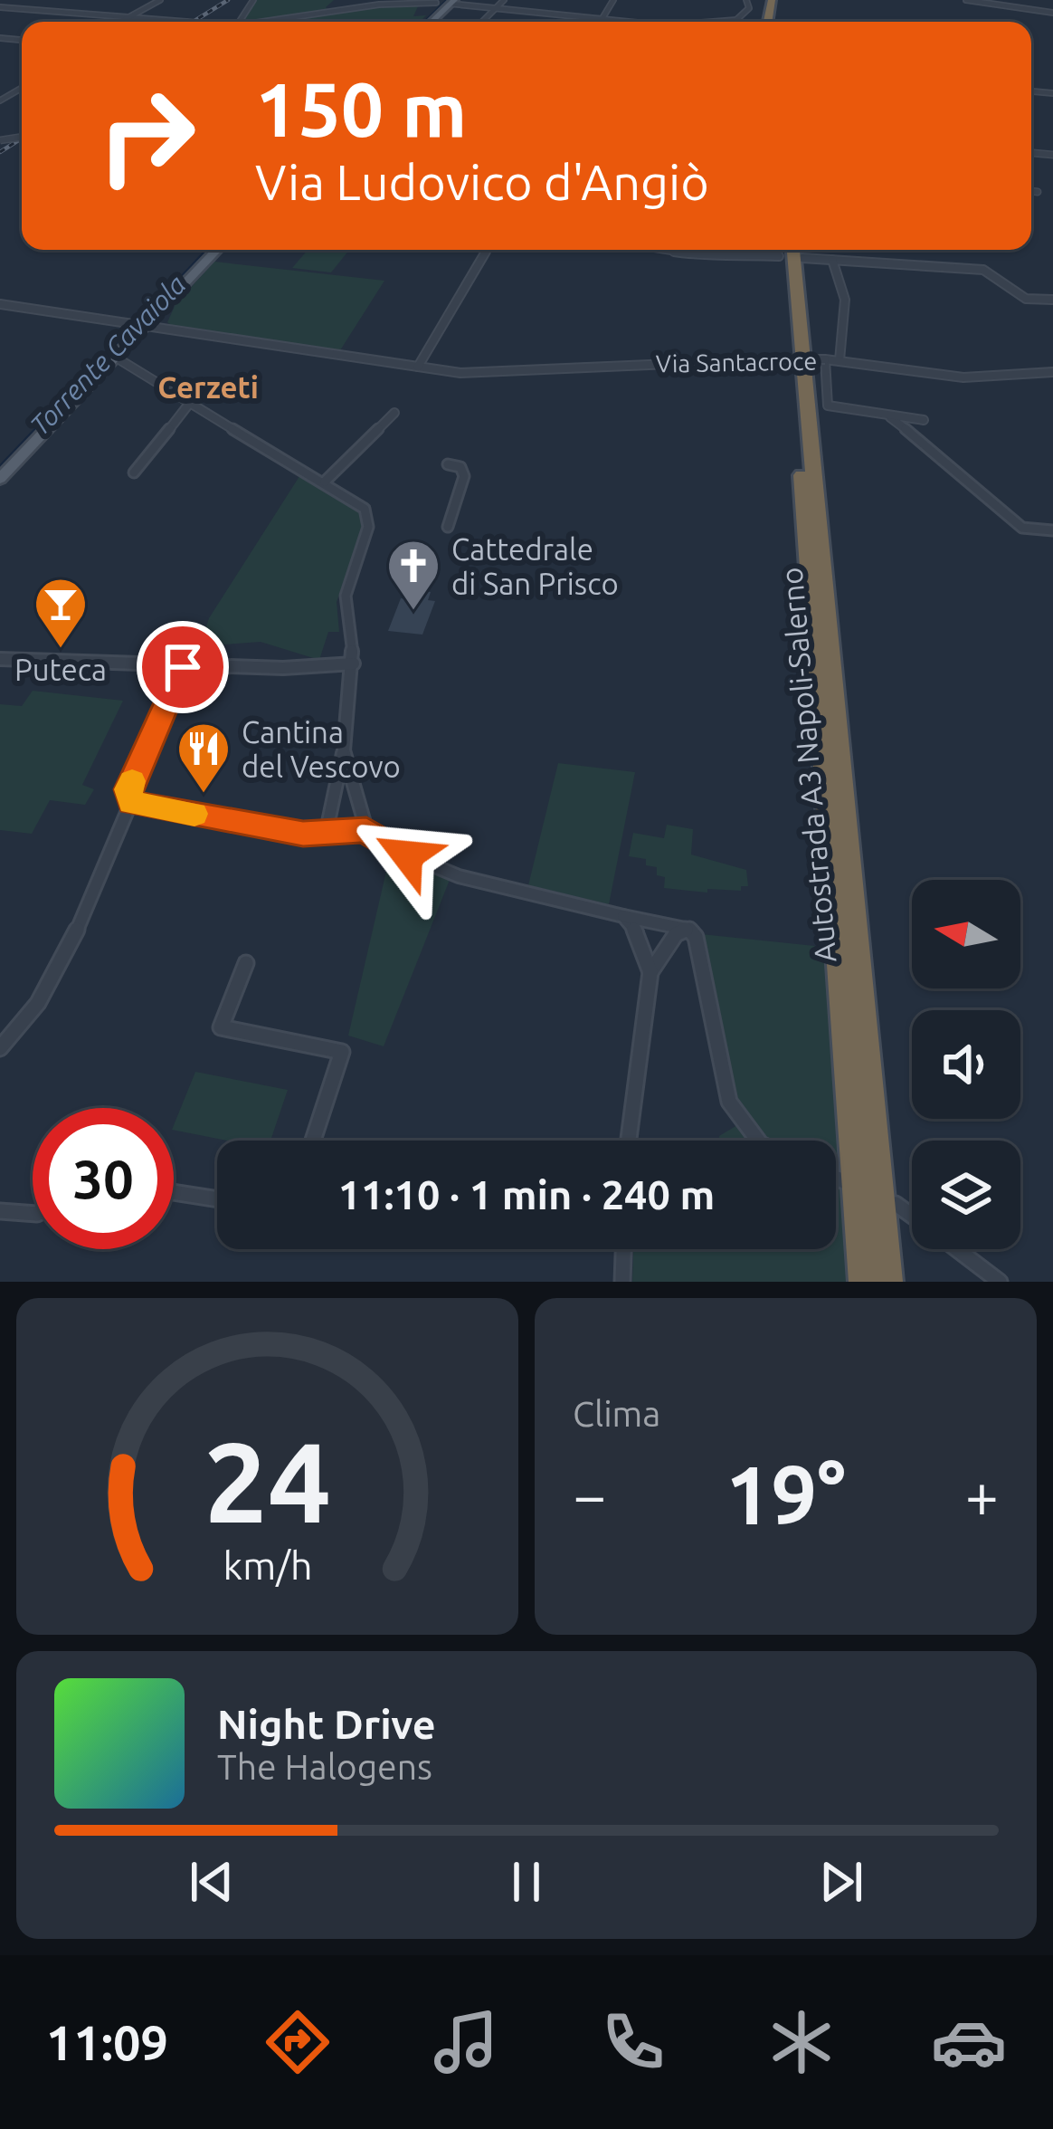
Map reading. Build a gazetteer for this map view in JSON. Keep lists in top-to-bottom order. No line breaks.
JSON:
{"streets":{"highway":["Autostrada A3 Napoli-Salerno"],"street":["Via Santacroce"]},"districts":["Cerzeti"],"water":["Torrente Cavaiola"],"places":{"church":["Cattedrale di San Prisco"],"bar":["Puteca"],"restaurant":["Cantina del Vescovo"]},"north":"left","page":{"turn":["150 m","Via Ludovico d'Angiò"],"limit":"30","trip":"11:10 · 1 min · 240 m","tile":"Clima","heat":["−","19°","+"],"song":["Night Drive","The Halogens"],"tabs":"11:09","gauge":["24","km/h"]}}
